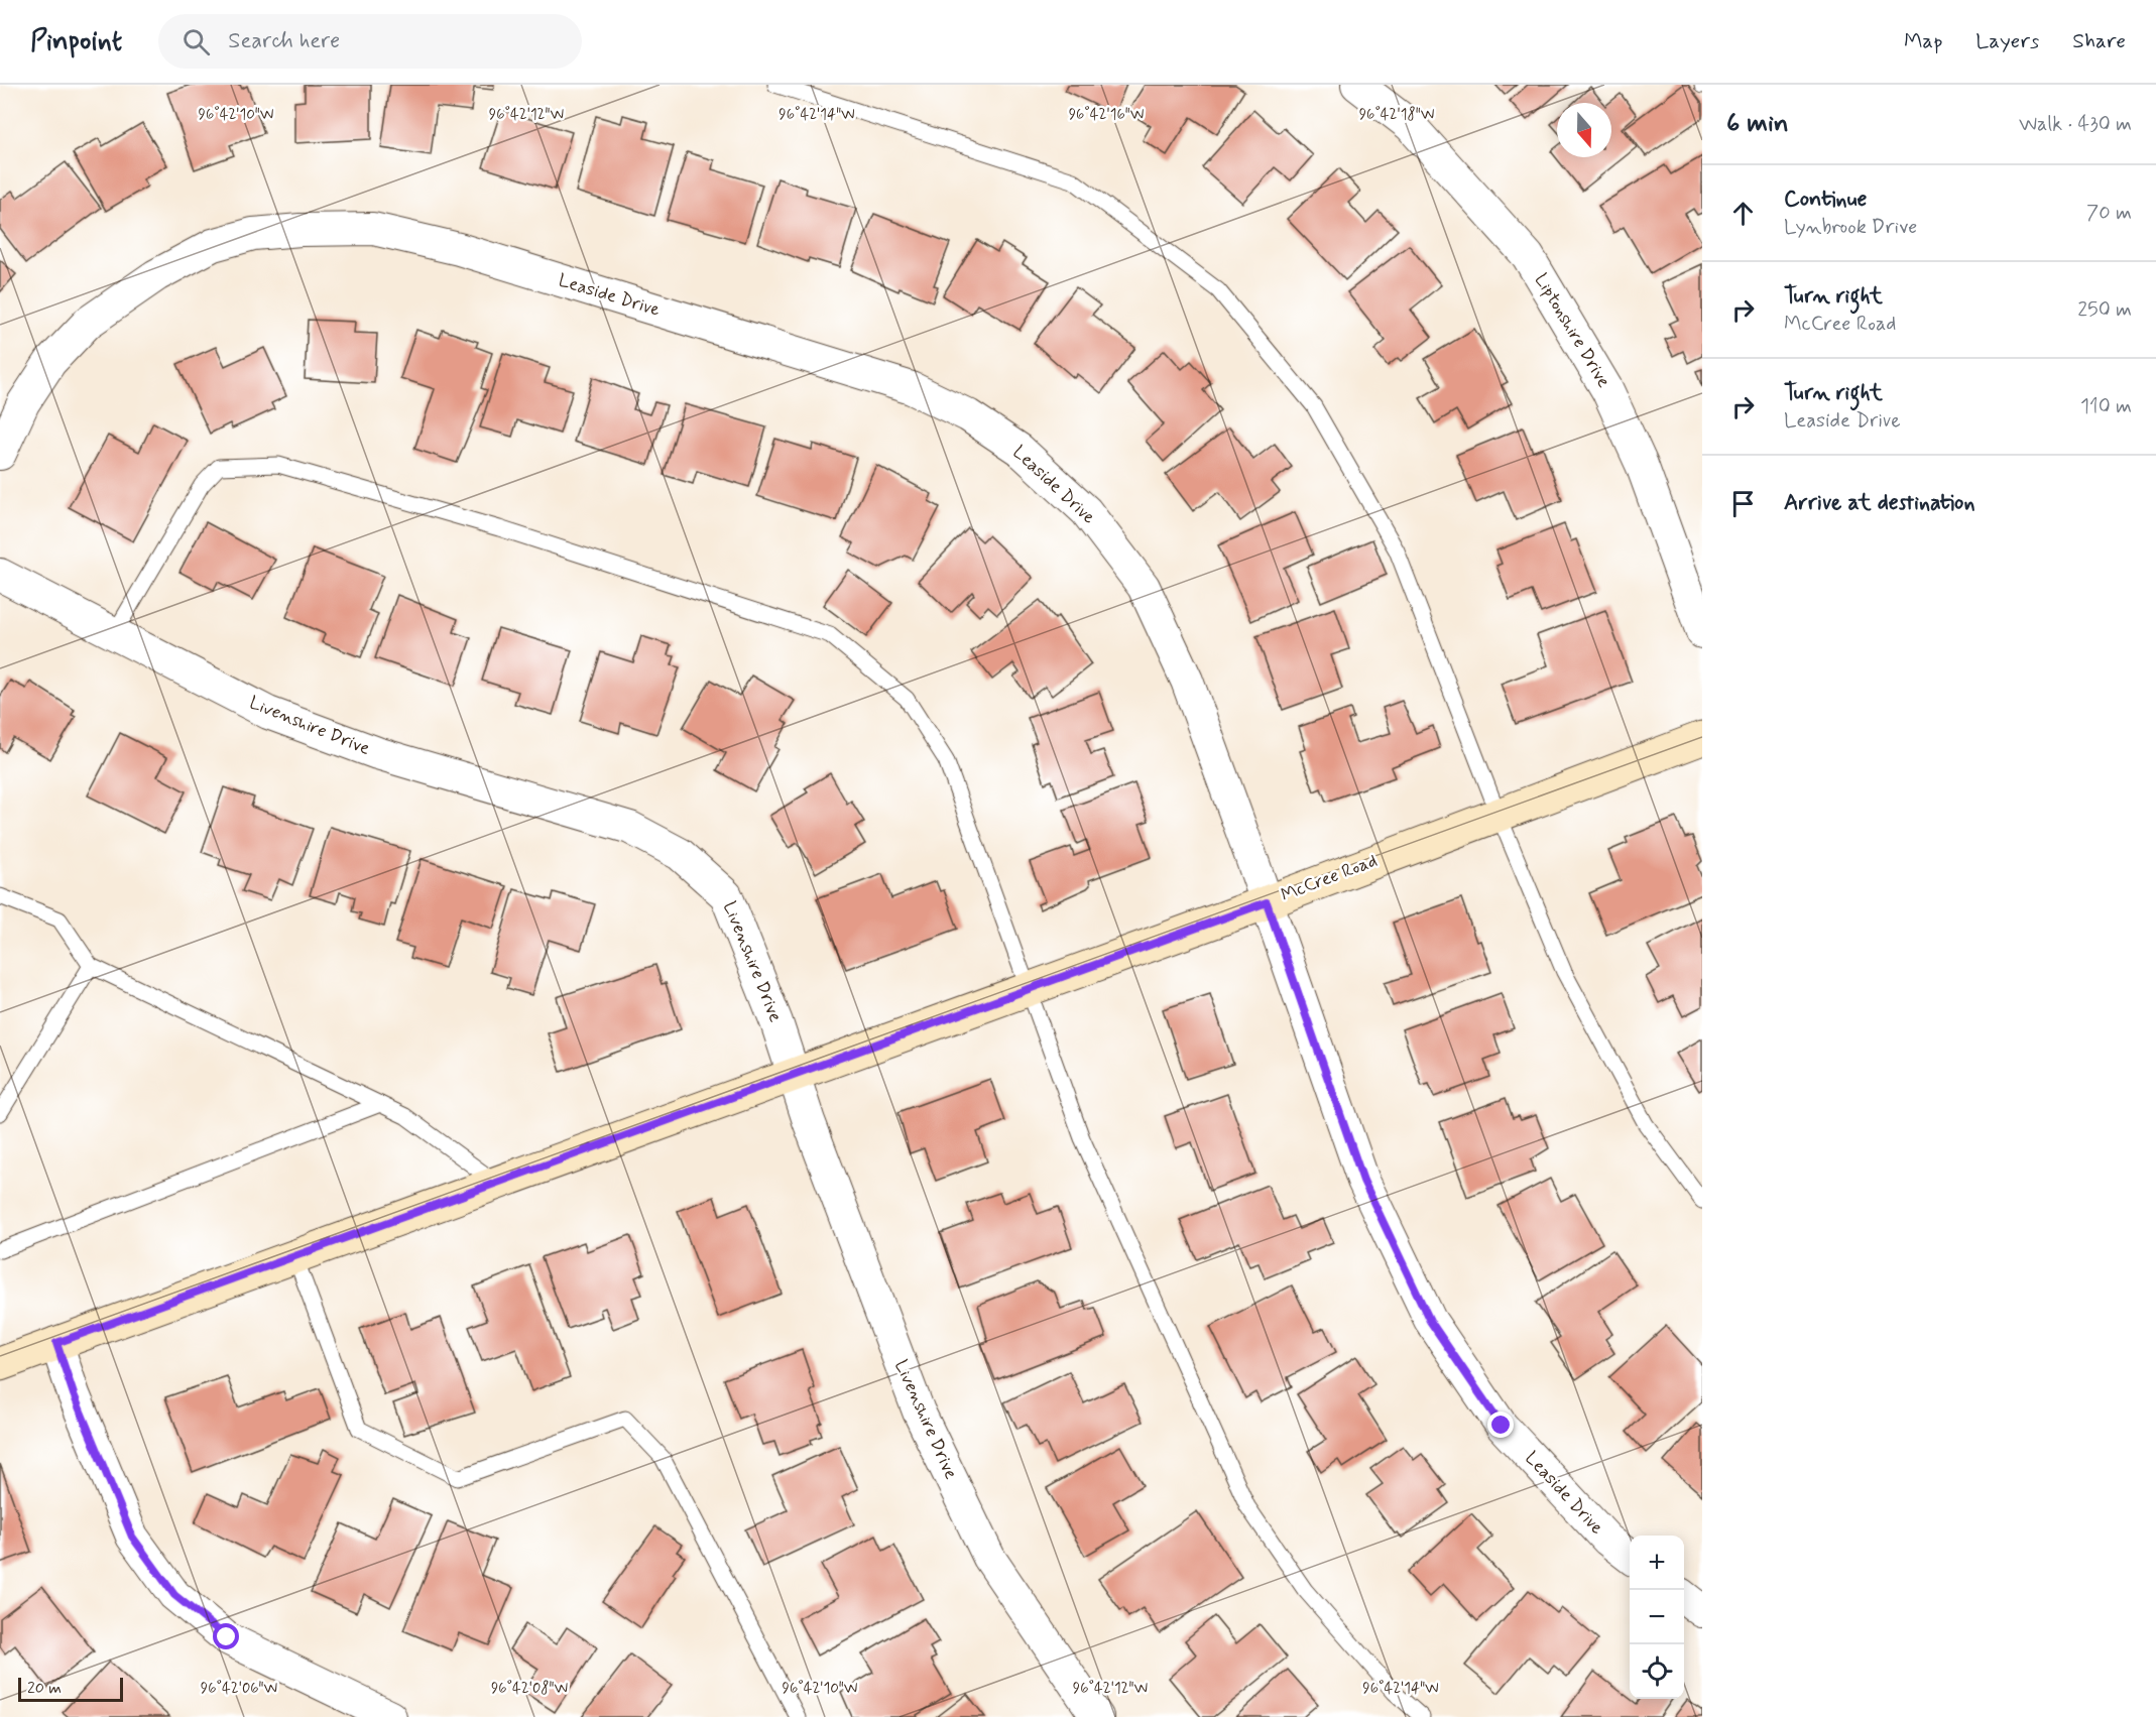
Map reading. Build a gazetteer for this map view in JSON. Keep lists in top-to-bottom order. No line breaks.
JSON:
{"streets":{"street":["Leaside Drive","Liptonshire Drive","Livenshire Drive","McCree Road"]},"crossings":[["Leaside Drive","McCree Road"],["Livenshire Drive","McCree Road"]],"scale_bar":"20 m","north":"bottom","page":{"header":"Pinpoint","search":"Search here","nav":["Map","Layers","Share"],"heading":["6 min","Walk · 430 m"],"list":[["Continue","Lynbrook Drive","70 m"],["Turn right","McCree Road","250 m"],["Turn right","Leaside Drive","110 m"],"Arrive at destination"],"map_buttons":["+","−"],"scale":"20 m"},"coordinates":["96°42'10\"W","96°42'12\"W","96°42'14\"W","96°42'16\"W","96°42'18\"W","96°42'06\"W","96°42'08\"W"]}
